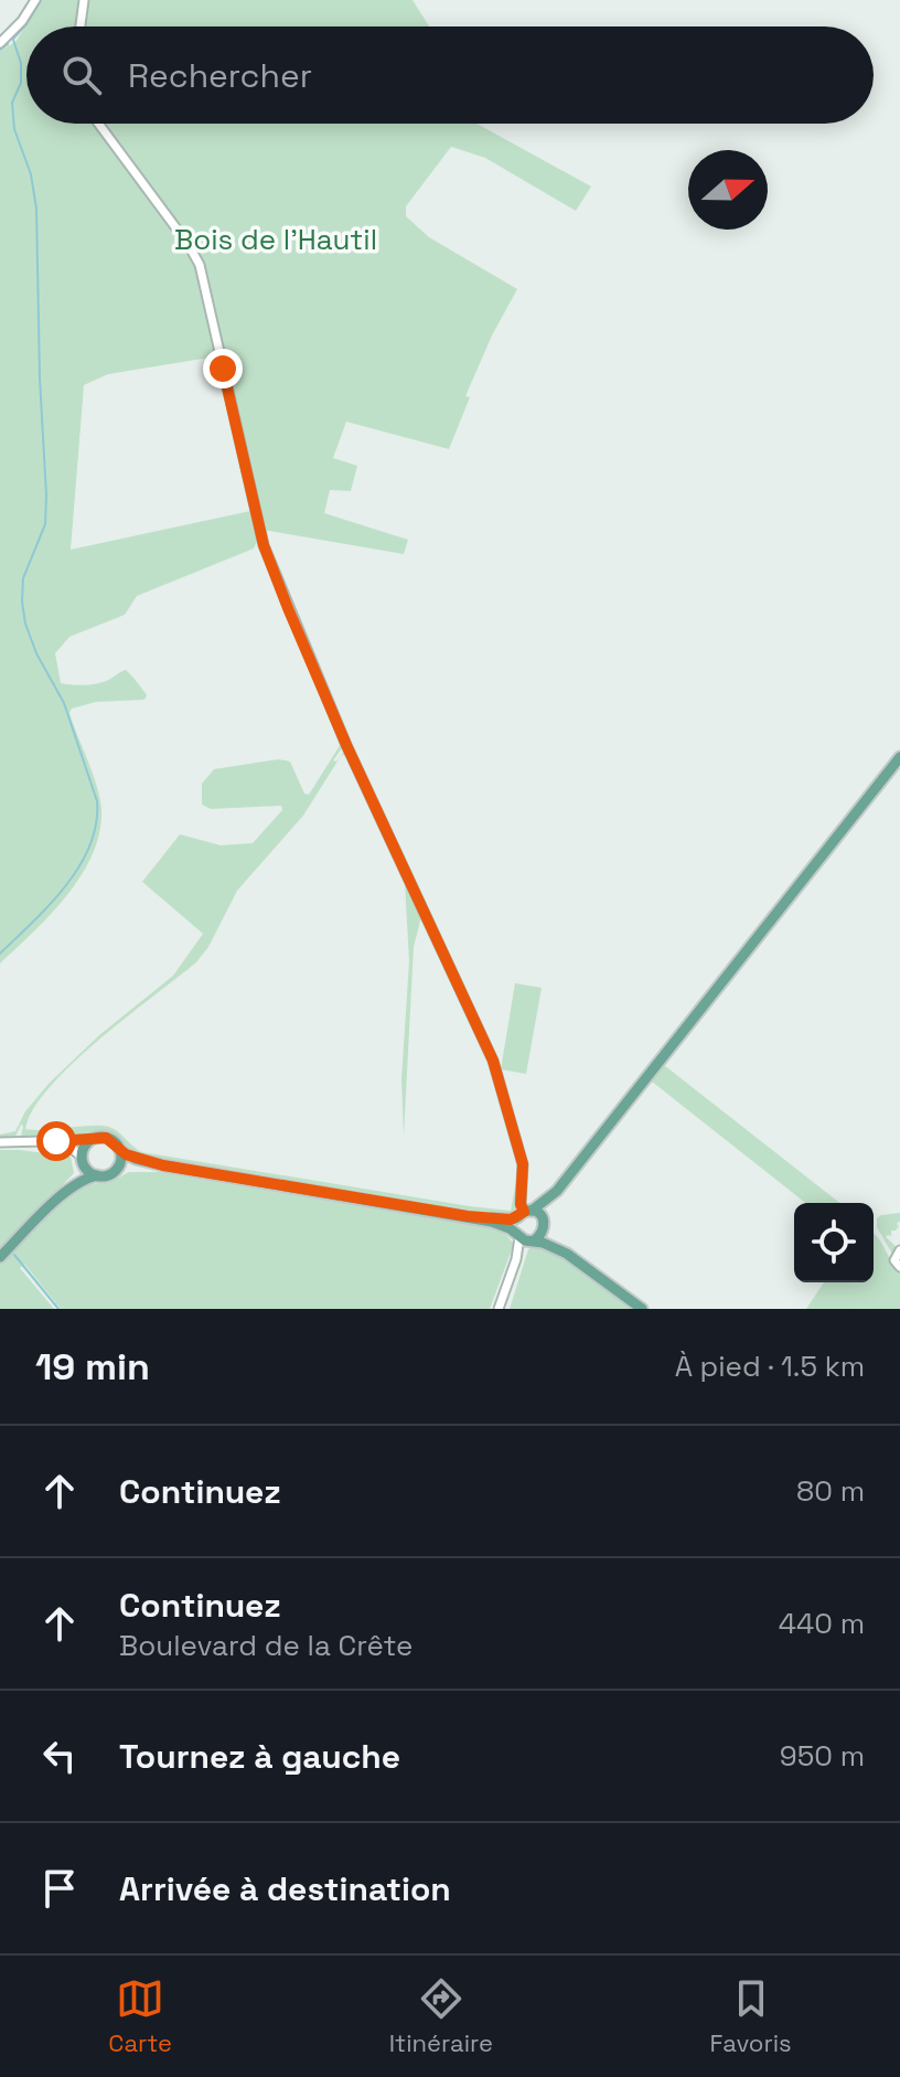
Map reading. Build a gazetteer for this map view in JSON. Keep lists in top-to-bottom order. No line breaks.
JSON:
{"parks":["Bois de l'Hautil"],"north":"right","page":{"search":"Rechercher","heading":["19 min","À pied · 1.5 km"],"list":[["Continuez","80 m"],["Continuez","Boulevard de la Crête","440 m"],["Tournez à gauche","950 m"],"Arrivée à destination"],"nav":["Carte","Itinéraire","Favoris"]}}
